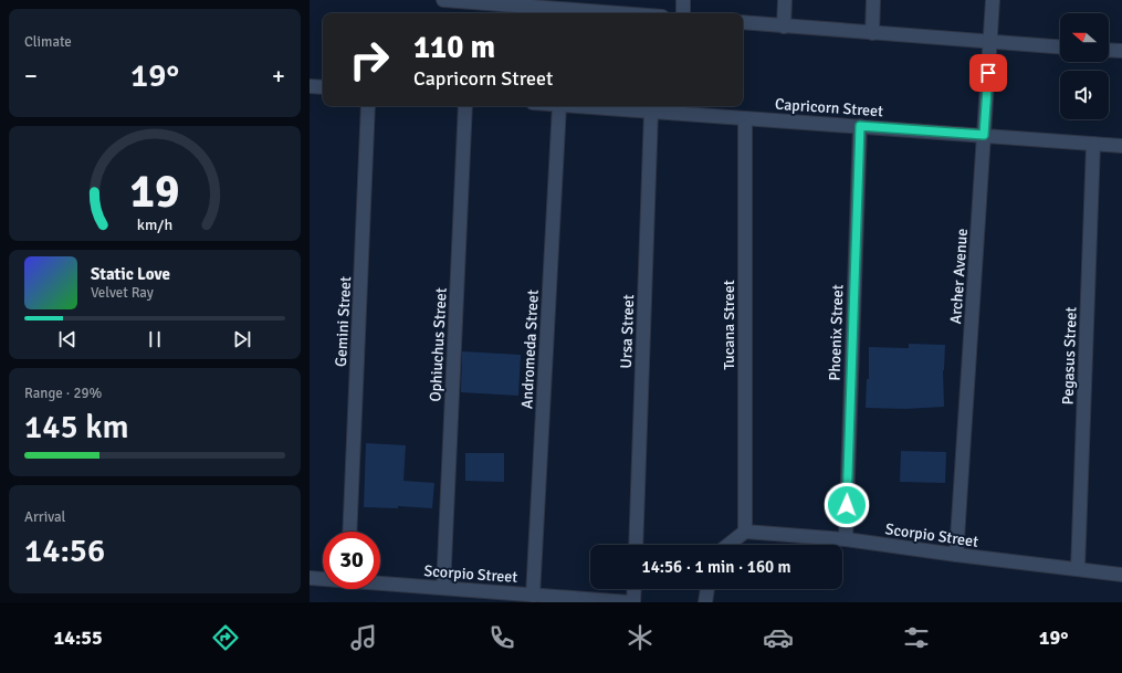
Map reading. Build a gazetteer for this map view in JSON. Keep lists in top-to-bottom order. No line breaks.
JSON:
{"streets":{"street":["Capricorn Street","Archer Avenue","Gemini Street","Tucana Street","Ursa Street","Phoenix Street","Ophiuchus Street","Andromeda Street","Pegasus Street","Scorpio Street"]},"crossings":[["Capricorn Street","Archer Avenue"],["Capricorn Street","Tucana Street"],["Capricorn Street","Ursa Street"],["Capricorn Street","Phoenix Street"],["Capricorn Street","Pegasus Street"],["Archer Avenue","Scorpio Street"],["Tucana Street","Scorpio Street"],["Phoenix Street","Scorpio Street"],["Ophiuchus Street","Scorpio Street"],["Andromeda Street","Scorpio Street"],["Pegasus Street","Scorpio Street"]],"north":"left","page":{"tile":["Climate",["Range · 29%","145 km"],["Arrival","14:56"]],"turn":["110 m","Capricorn Street"],"heat":["−","19°","+"],"song":["Static Love","Velvet Ray"],"limit":"30","trip":"14:56 · 1 min · 160 m","tabs":["14:55","19°"],"gauge":["19","km/h"]}}
